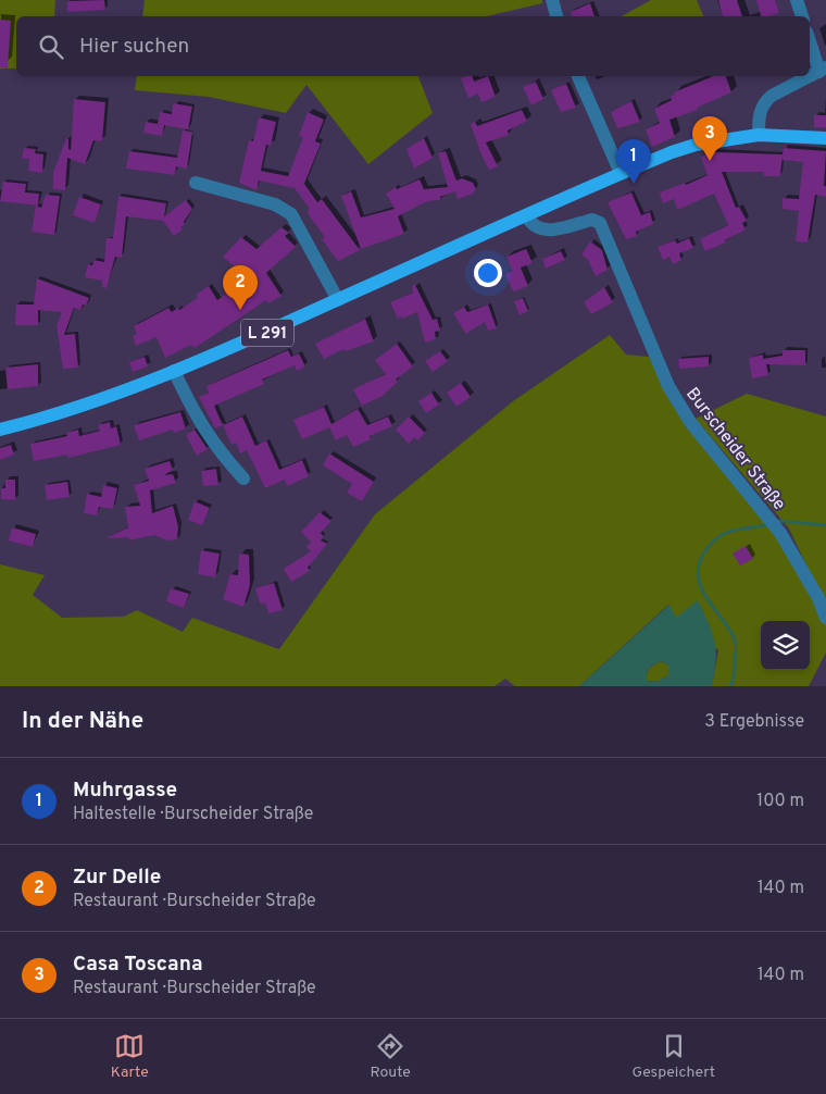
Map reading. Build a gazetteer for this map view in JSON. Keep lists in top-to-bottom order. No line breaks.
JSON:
{"streets":{"main road":["L 291"],"street":["Burscheider Straße"]},"crossings":[["L 291","Burscheider Straße"]],"page":{"search":"Hier suchen","pins":["3","1","2"],"heading":["In der Nähe","3 Ergebnisse"],"list":[{"mark":"1","name":"Muhrgasse","note":"Haltestelle · Burscheider Straße","value":"100 m"},{"mark":"2","name":"Zur Delle","note":"Restaurant · Burscheider Straße","value":"140 m"},{"mark":"3","name":"Casa Toscana","note":"Restaurant · Burscheider Straße","value":"140 m"}],"nav":["Karte","Route","Gespeichert"]}}
